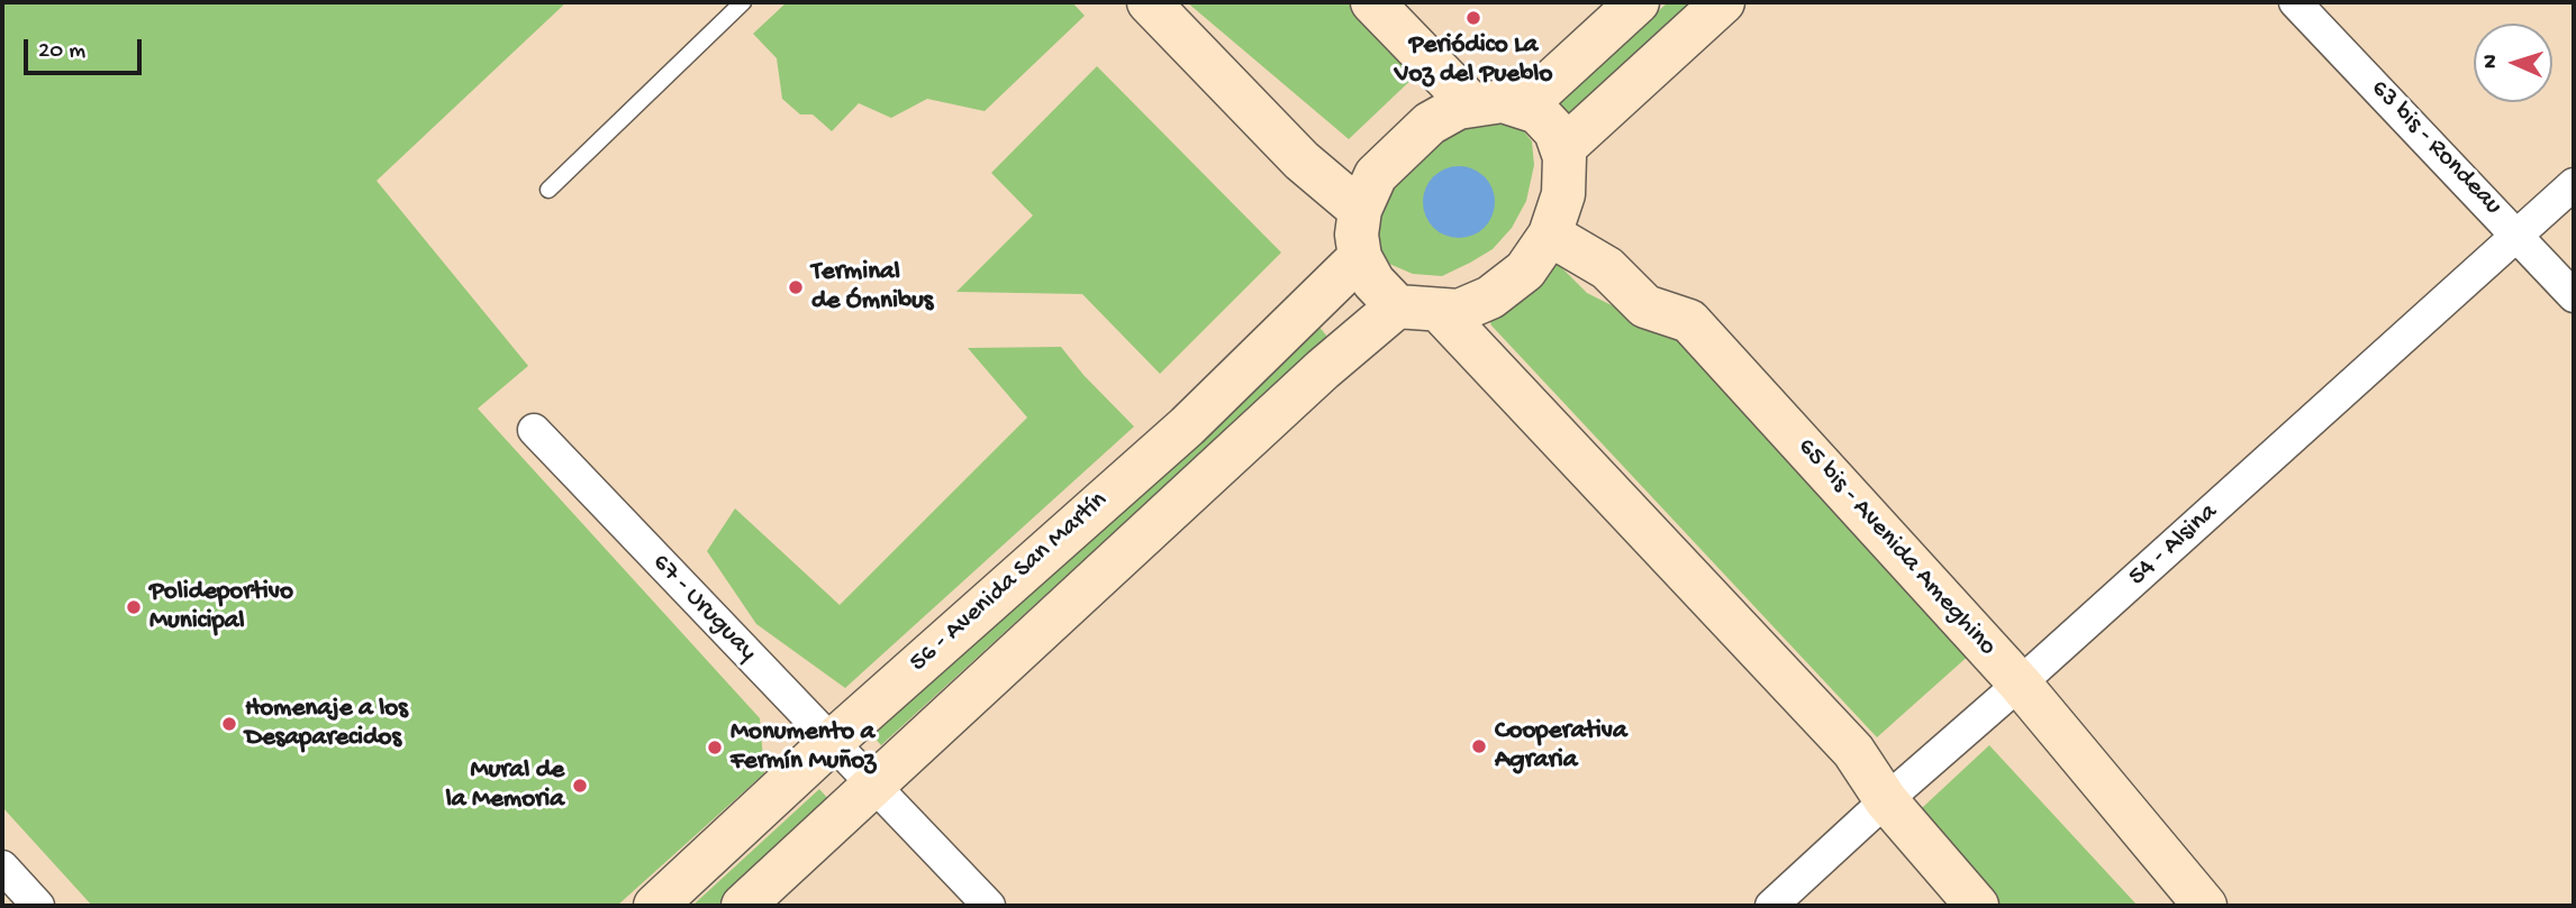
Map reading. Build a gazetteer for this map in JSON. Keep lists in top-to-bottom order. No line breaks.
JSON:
{"streets":{"main road":["65 bis - Avenida Ameghino","56 - Avenida San Martín"],"street":["63 bis - Rondeau","54 - Alsina","67 - Uruguay"]},"crossings":[["63 bis - Rondeau","54 - Alsina"],["54 - Alsina","65 bis - Avenida Ameghino"],["65 bis - Avenida Ameghino","56 - Avenida San Martín"],["56 - Avenida San Martín","67 - Uruguay"]],"places":["Periódico La Voz del Pueblo","Terminal de Ómnibus","Polideportivo Municipal","Homenaje a los Desaparecidos","Cooperativa Agraria","Monumento a Fermín Muñoz","Mural de la Memoria"],"scale_bar":"20 m","north":"left"}
